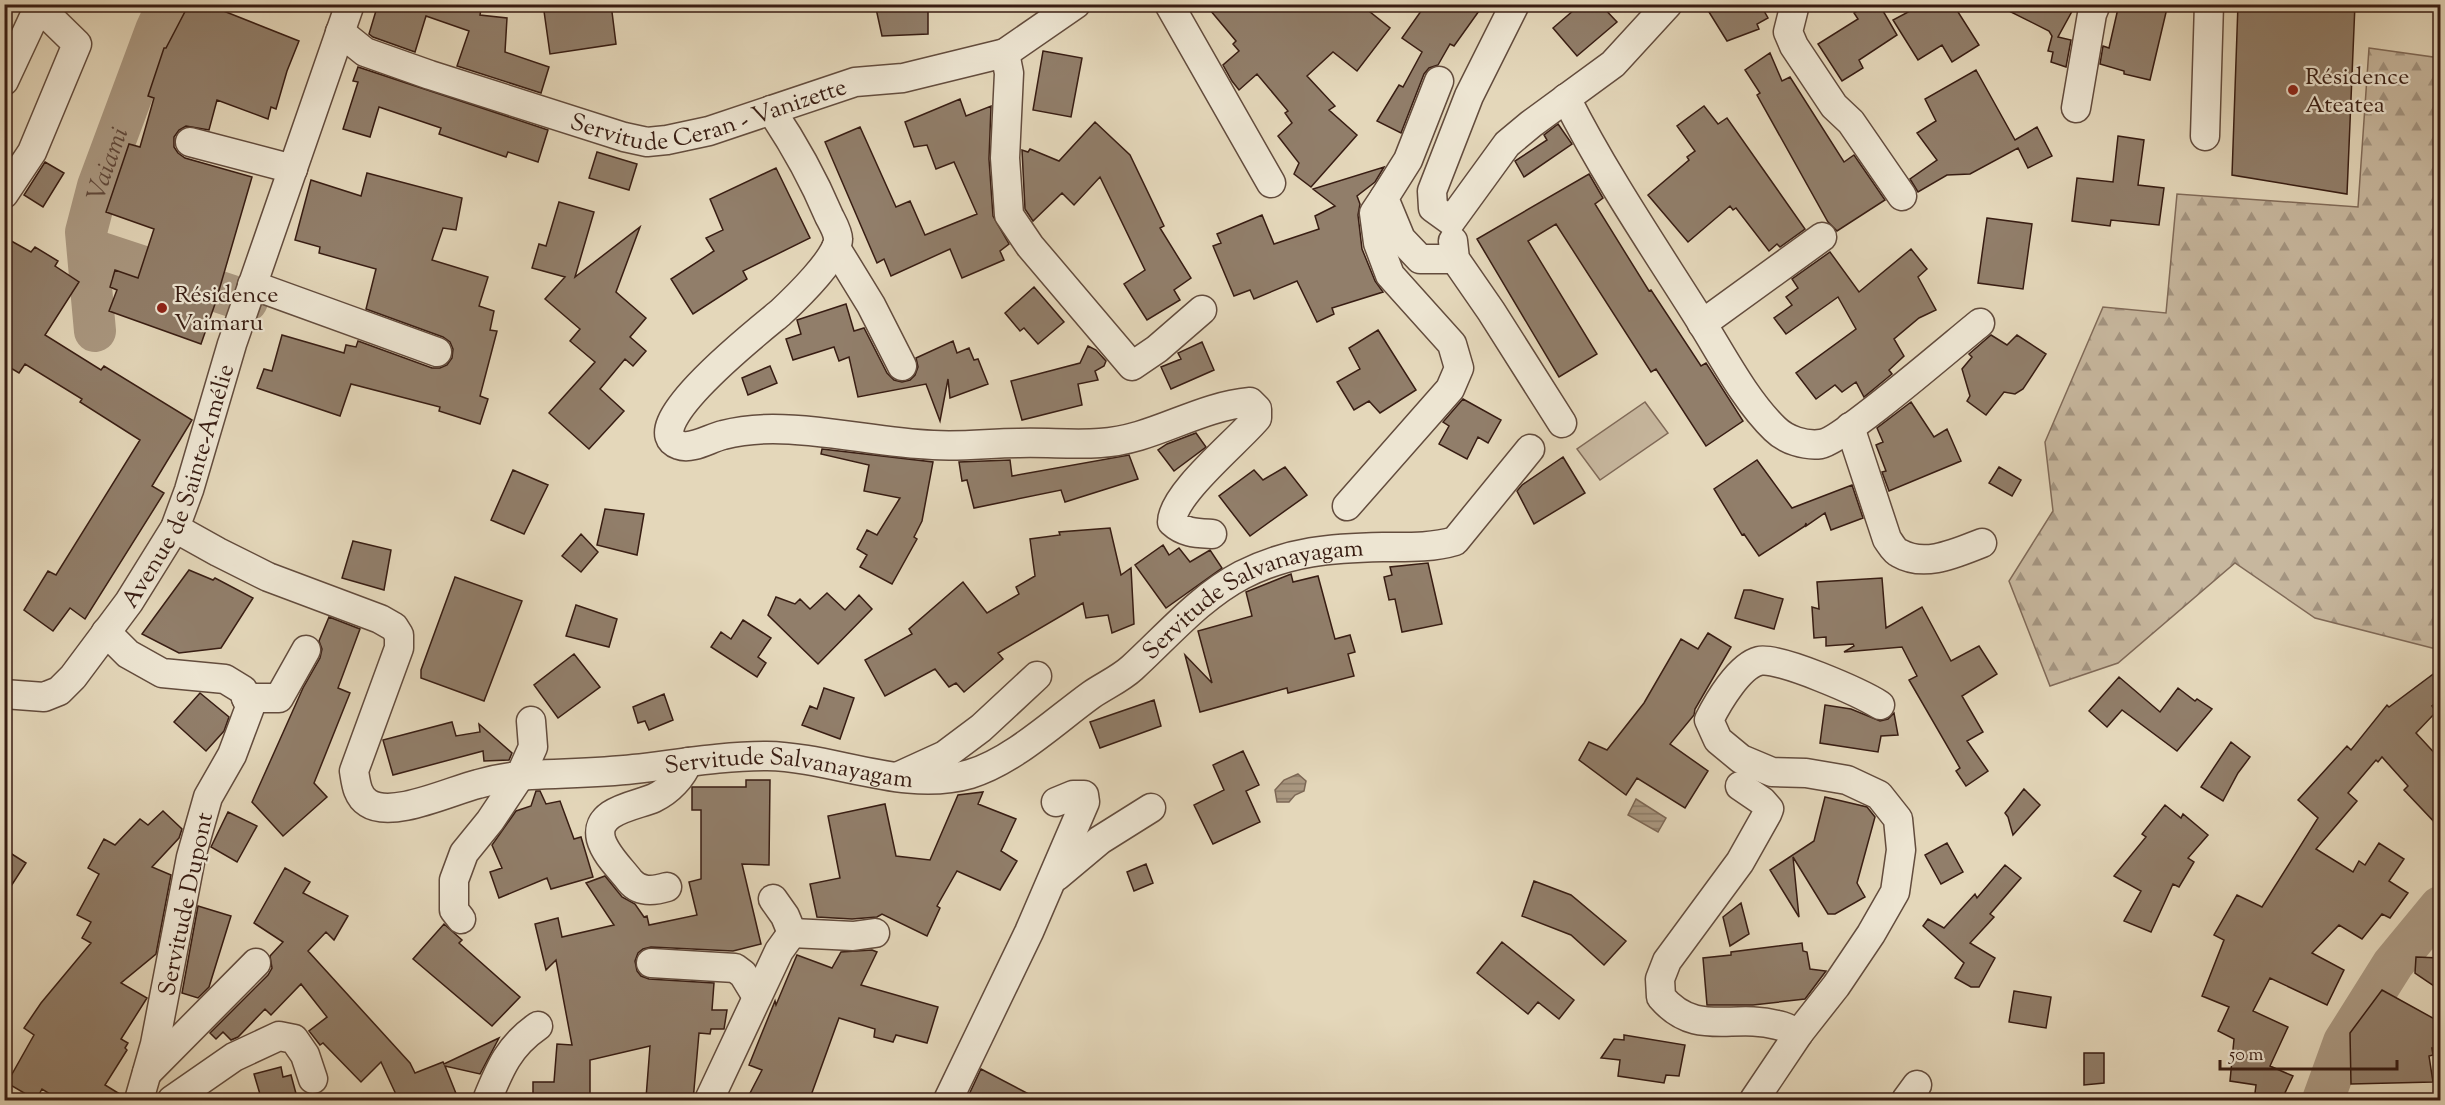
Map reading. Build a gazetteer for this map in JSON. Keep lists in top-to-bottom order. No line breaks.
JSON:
{"streets":{"street":["Servitude Ceran - Vanizette","Avenue de Sainte-Amélie","Servitude Salvanayagam","Servitude Dupont"]},"crossings":[["Servitude Ceran - Vanizette","Avenue de Sainte-Amélie"],["Avenue de Sainte-Amélie","Servitude Salvanayagam"]],"water":["Vaiami"],"places":["Résidence Ateatea","Résidence Vaimaru"],"scale_bar":"50 m"}
